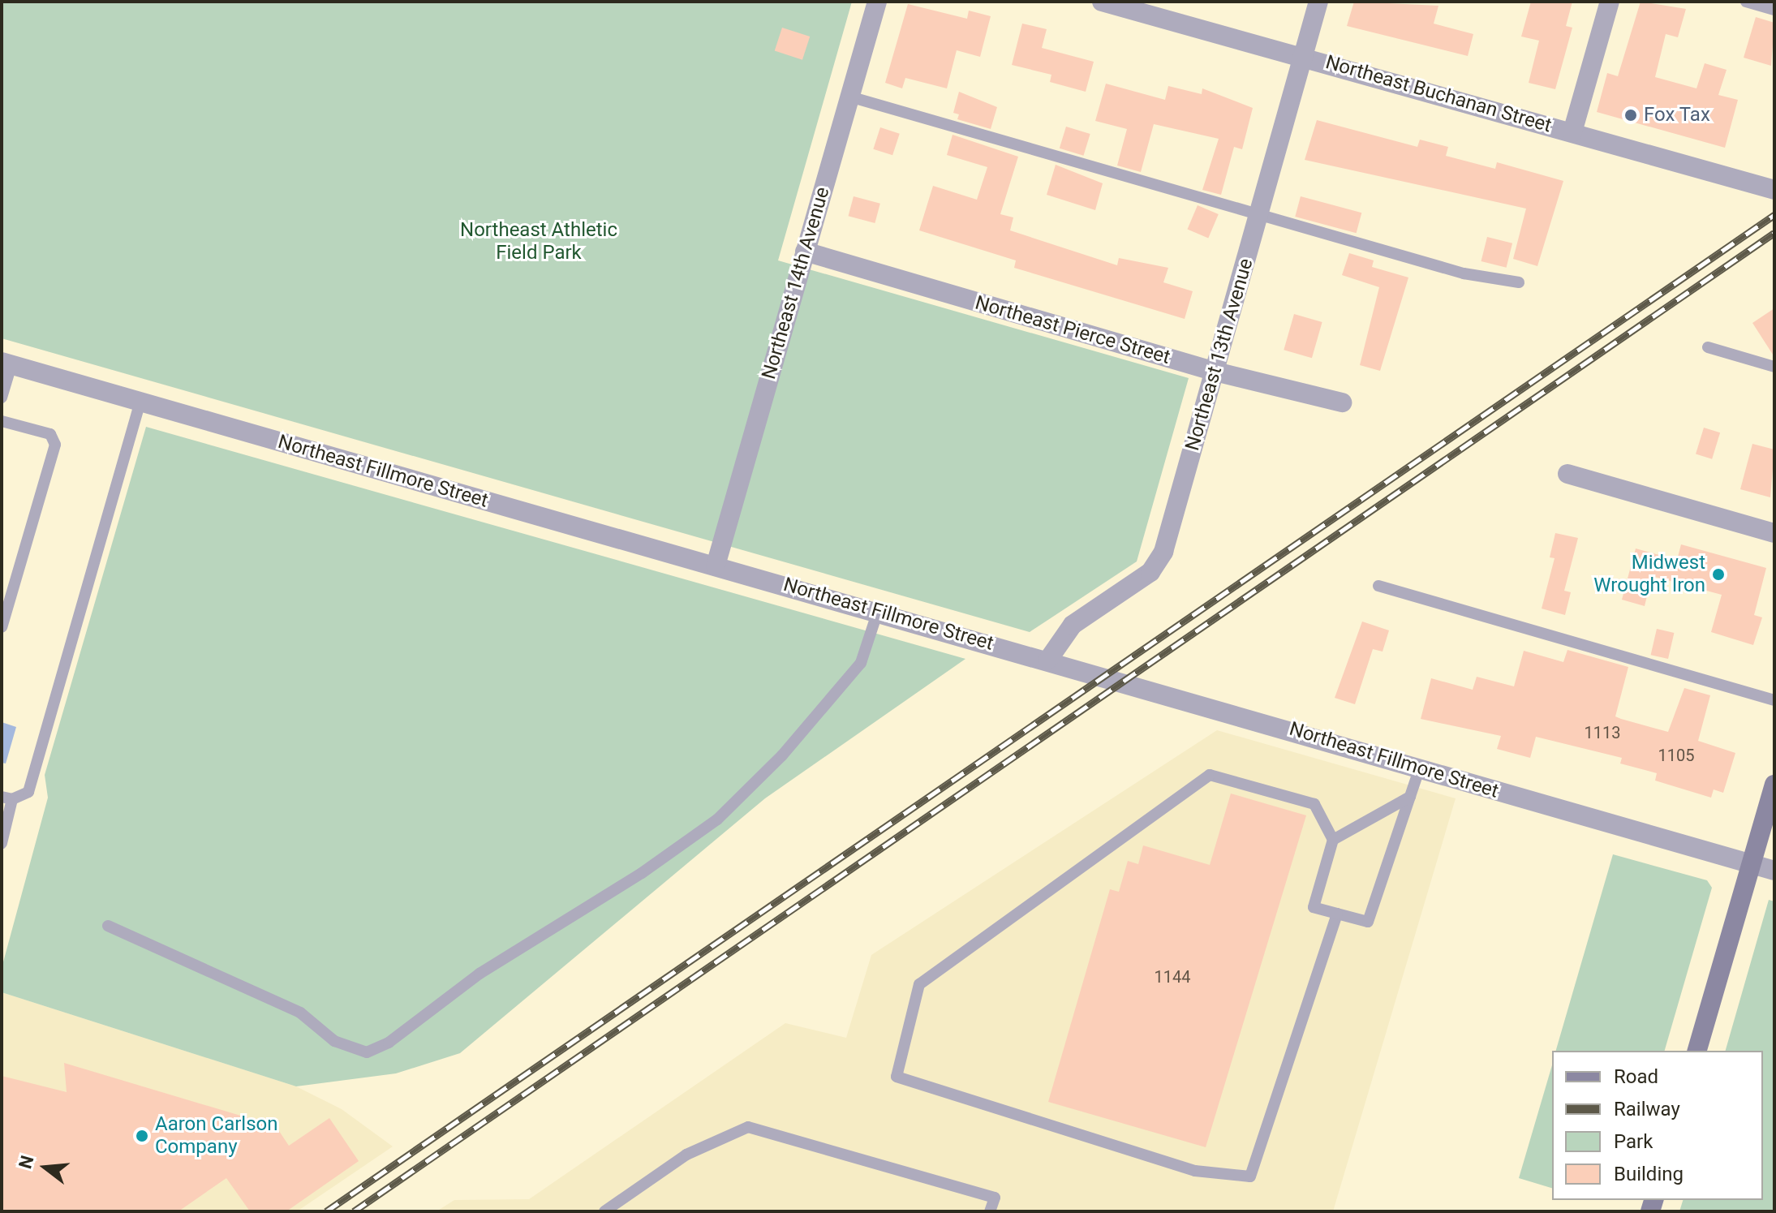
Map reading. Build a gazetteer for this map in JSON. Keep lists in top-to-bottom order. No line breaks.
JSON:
{"streets":{"street":["Northeast Buchanan Street","Northeast 14th Avenue","Northeast Pierce Street","Northeast 13th Avenue","Northeast Fillmore Street"]},"crossings":[["Northeast Buchanan Street","Northeast 13th Avenue"],["Northeast 14th Avenue","Northeast Pierce Street"],["Northeast 14th Avenue","Northeast Fillmore Street"],["Northeast Pierce Street","Northeast 13th Avenue"],["Northeast 13th Avenue","Northeast Fillmore Street"]],"parks":["Northeast Athletic Field Park"],"places":["Fox Tax","Midwest Wrought Iron","Aaron Carlson Company"],"house_numbers":["1113","1105","1144"],"legend":["Road","Railway","Park","Building"],"north":"left"}
